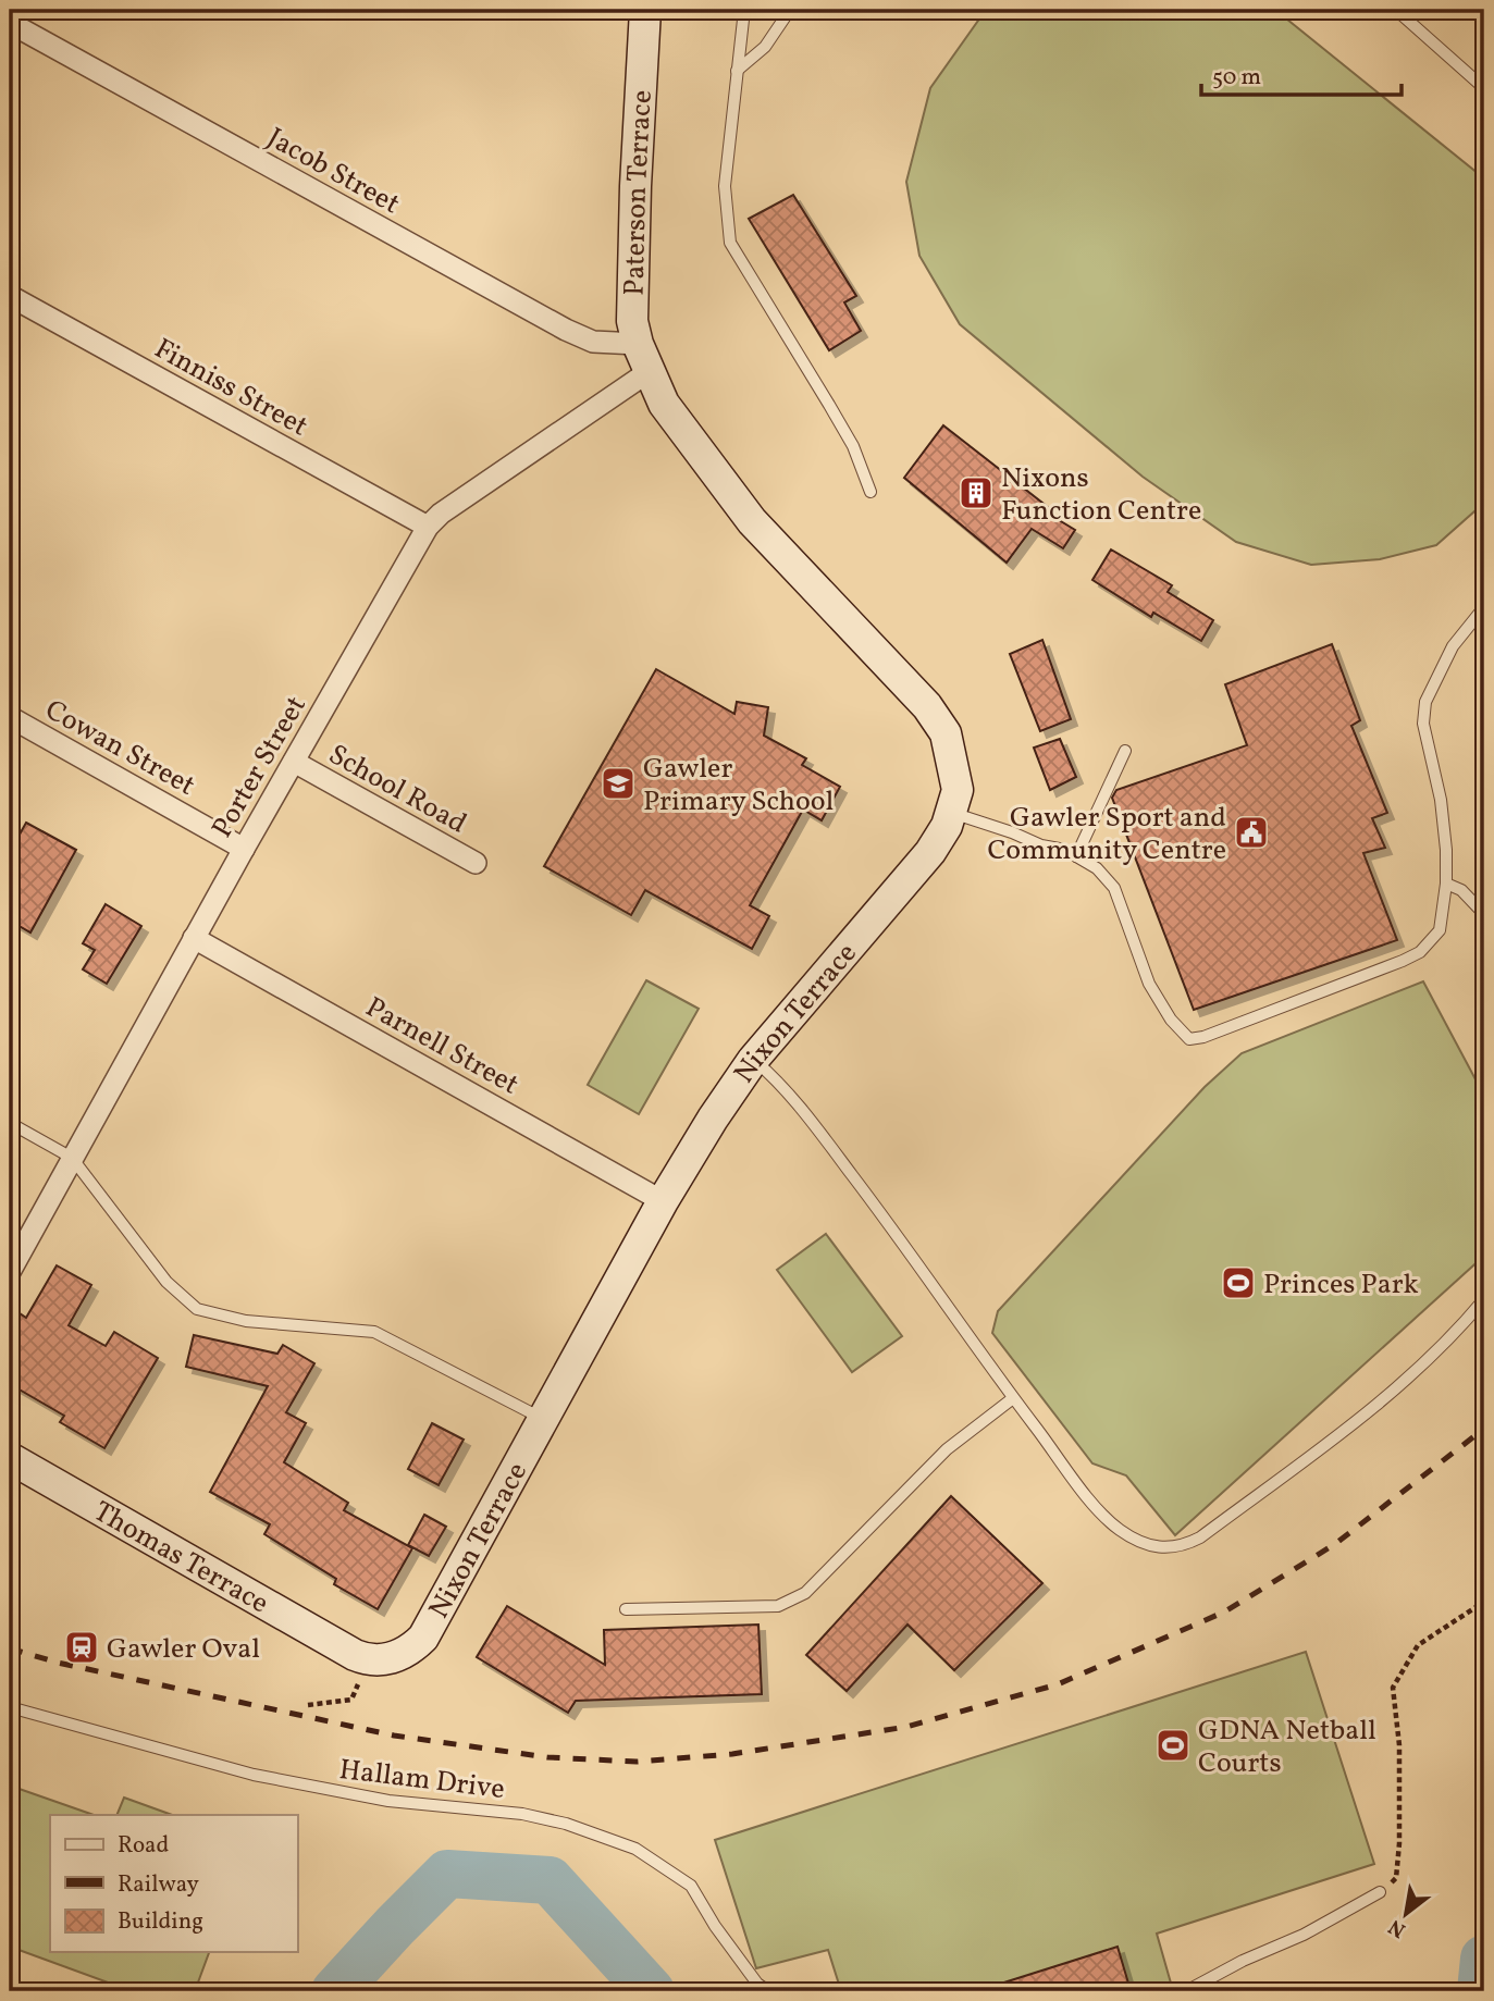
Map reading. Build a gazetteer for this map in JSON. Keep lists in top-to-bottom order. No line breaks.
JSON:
{"streets":{"street":["Jacob Street","Paterson Terrace","Finniss Street","Cowan Street","Porter Street","School Road","Nixon Terrace","Parnell Street","Thomas Terrace"],"lane":["Hallam Drive"]},"crossings":[["Jacob Street","Paterson Terrace"],["Jacob Street","Porter Street"],["Jacob Street","Nixon Terrace"],["Paterson Terrace","Porter Street"],["Paterson Terrace","Nixon Terrace"],["Finniss Street","Porter Street"],["Cowan Street","Porter Street"],["Porter Street","School Road"],["Porter Street","Nixon Terrace"],["Porter Street","Parnell Street"],["Nixon Terrace","Parnell Street"],["Nixon Terrace","Thomas Terrace"]],"places":{"building":["Nixons Function Centre"],"school or university":["Gawler Primary School"],"public building":["Gawler Sport and Community Centre"],"sports":["Princes Park","GDNA Netball Courts"],"station":["Gawler Oval"]},"legend":["Road","Railway","Building"],"scale_bar":"50 m","north":"bottom left"}
